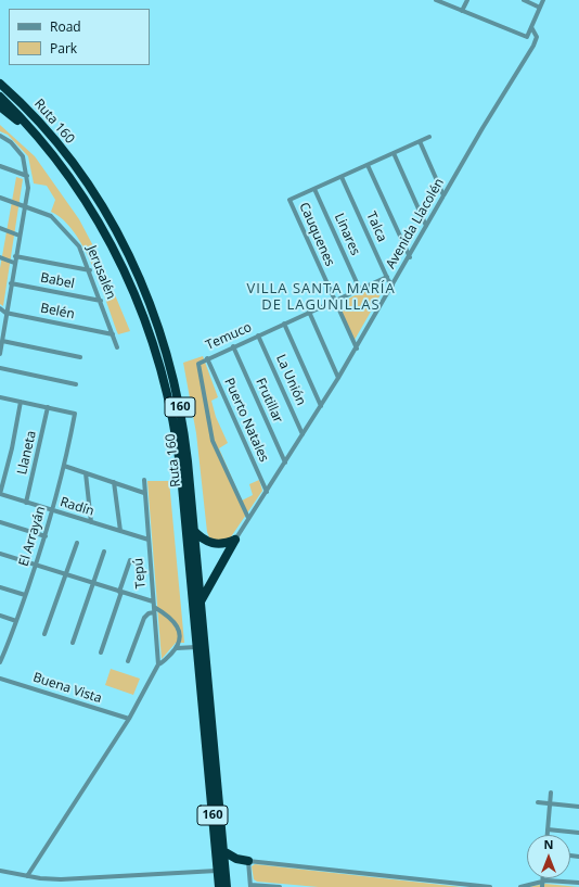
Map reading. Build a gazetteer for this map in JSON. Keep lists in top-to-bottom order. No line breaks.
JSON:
{"streets":{"highway":["Ruta 160","160"],"street":["Avenida Llacolén","Talca","Cauquenes","Linares","Jerusalén","Babel","Belén","Temuco","La Unión","Frutillar","Puerto Natales","Llaneta","Radín","El Arrayán","Tepú","Buena Vista"]},"crossings":[["Avenida Llacolén","Talca"],["Avenida Llacolén","Cauquenes"],["Avenida Llacolén","Temuco"],["Avenida Llacolén","La Unión"],["Avenida Llacolén","Frutillar"],["Avenida Llacolén","Puerto Natales"],["Talca","Temuco"],["Cauquenes","Linares"],["Cauquenes","Temuco"],["Linares","Temuco"],["Jerusalén","Babel"],["Jerusalén","Belén"],["Temuco","La Unión"],["Temuco","Frutillar"],["Temuco","Puerto Natales"],["Llaneta","Radín"],["Llaneta","El Arrayán"],["Radín","El Arrayán"],["Radín","Tepú"]],"districts":["VILLA SANTA MARÍA DE LAGUNILLAS"],"legend":["Road","Park"],"north":"top"}
